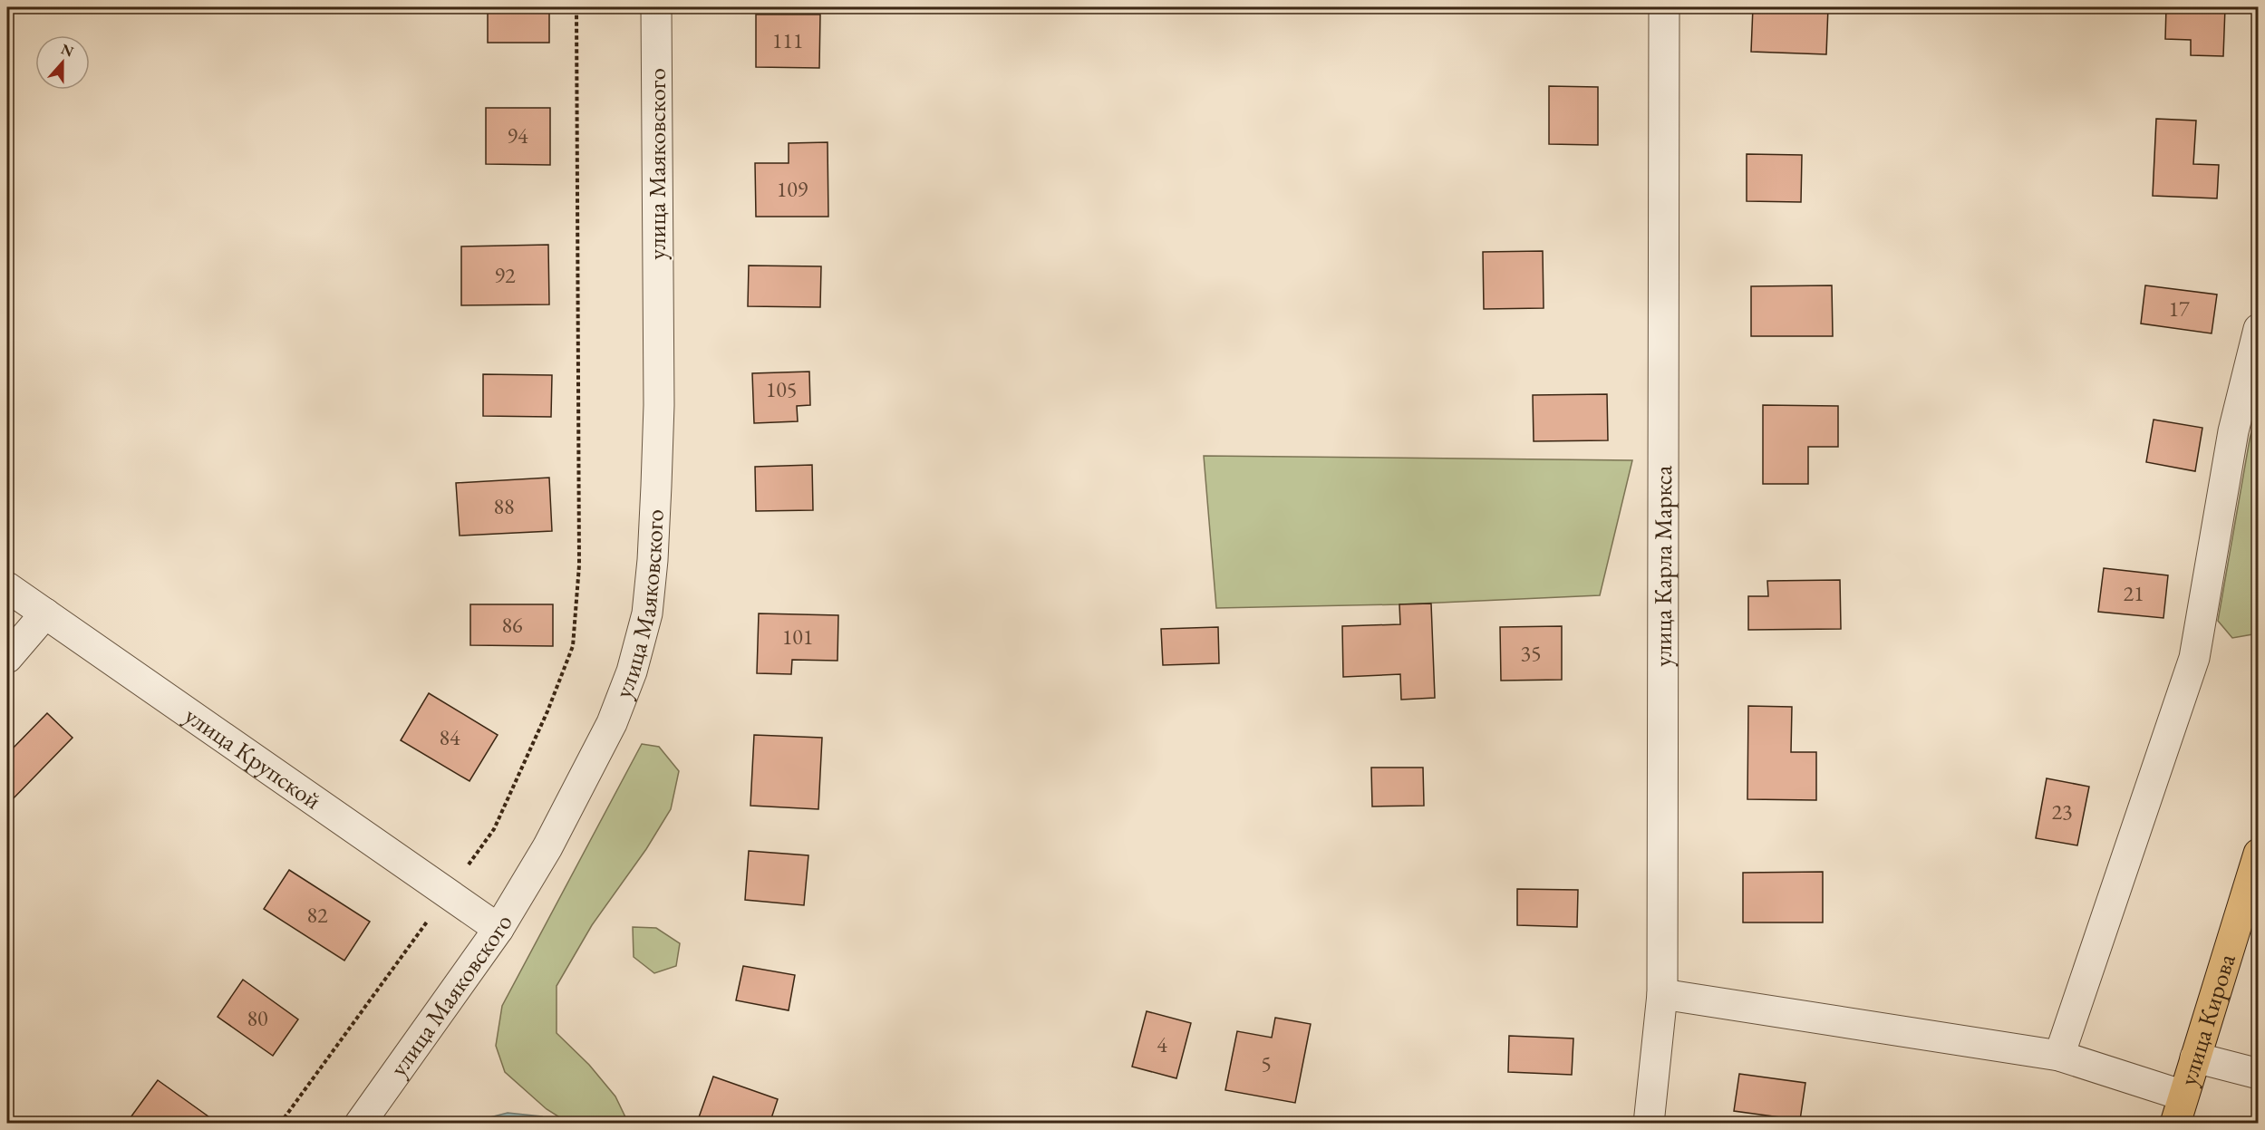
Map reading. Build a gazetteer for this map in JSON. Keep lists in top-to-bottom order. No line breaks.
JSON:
{"streets":{"main road":["улица Кирова"],"street":["улица Маяковского","улица Карла Маркса","улица Крупской"]},"crossings":[["улица Маяковского","улица Крупской"]],"house_numbers":["111","94","109","92","17","105","88","21","86","101","35","84","23","82","80","4","5"],"north":"top"}
